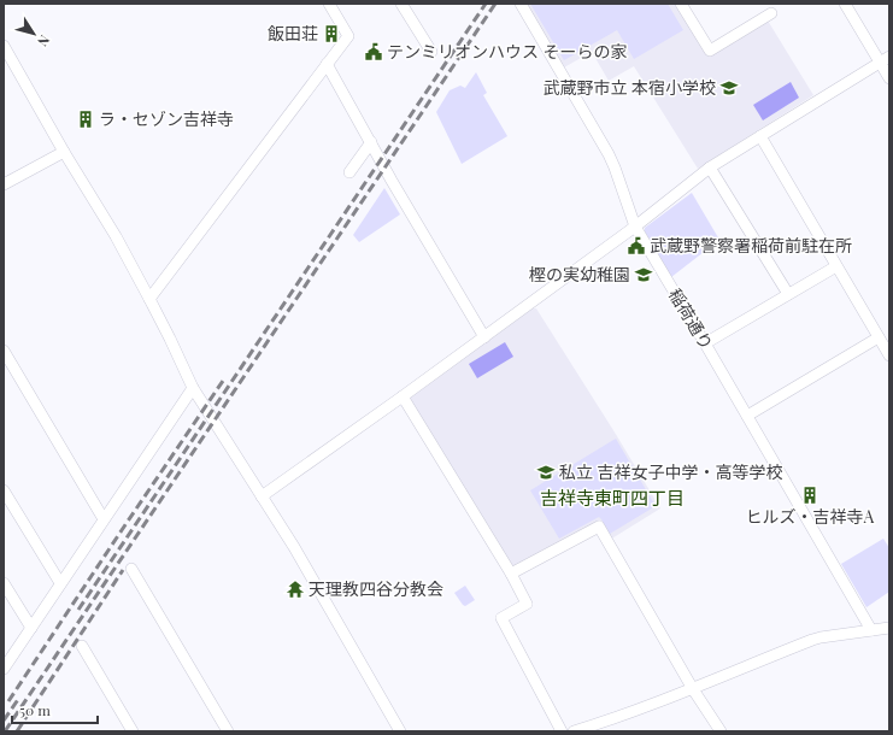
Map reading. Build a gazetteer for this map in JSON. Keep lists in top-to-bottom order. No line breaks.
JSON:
{"streets":{"street":["稲荷通り"]},"districts":["吉祥寺東町四丁目"],"places":{"building":["飯田荘","ラ・セゾン吉祥寺","ヒルズ・吉祥寺A"],"public building":["テンミリオンハウス そーらの家","武蔵野警察署稲荷前駐在所"],"school or university":["武蔵野市立 本宿小学校","樫の実幼稚園","私立 吉祥女子中学・高等学校"],"temple":["天理教四谷分教会"]},"scale_bar":"50 m","north":"bottom right"}
